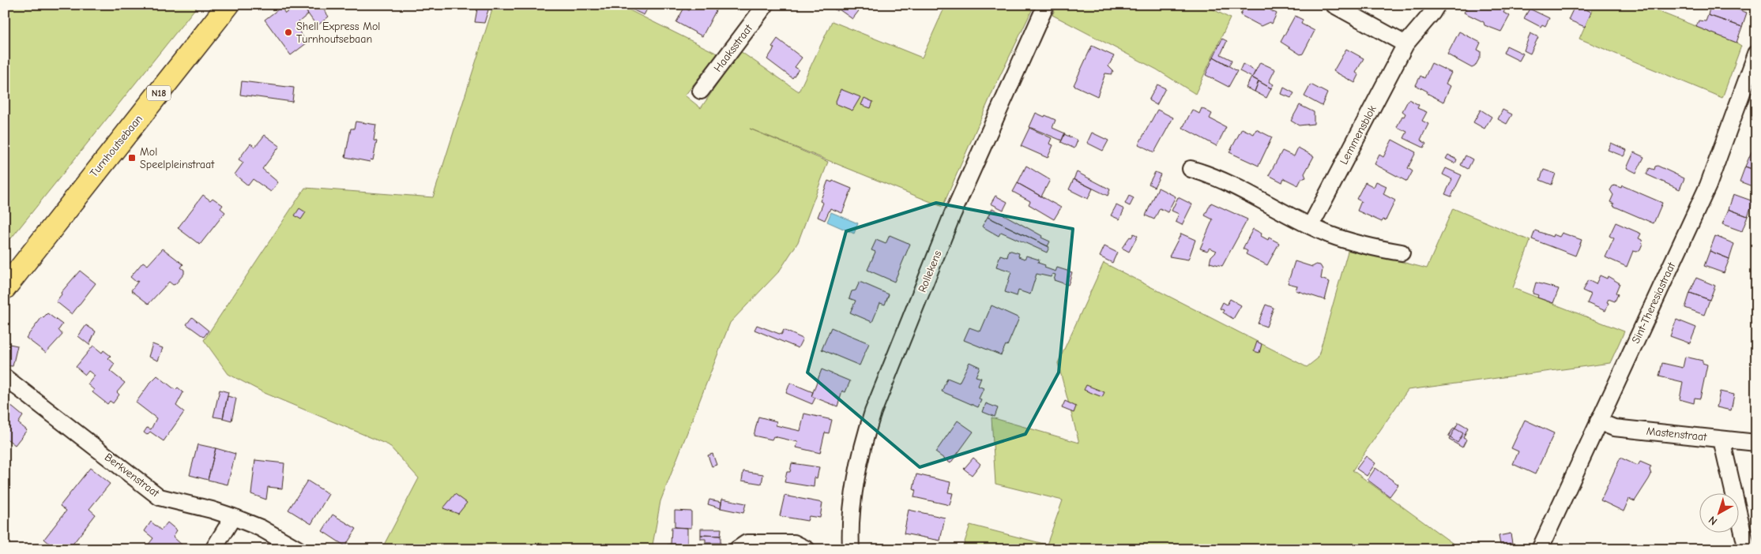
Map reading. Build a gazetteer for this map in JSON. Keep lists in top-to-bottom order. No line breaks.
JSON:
{"streets":{"main road":["N18","Turnhoutsebaan"],"street":["Haaksstraat","Lemmensblok","Rollekens","Sint-Theresiastraat","Mastenstraat","Berkvenstraat"]},"crossings":[["Sint-Theresiastraat","Mastenstraat"]],"places":{"other":["Shell Express Mol Turnhoutsebaan"],"transit":["Mol Speelpleinstraat"]},"north":"bottom left"}
